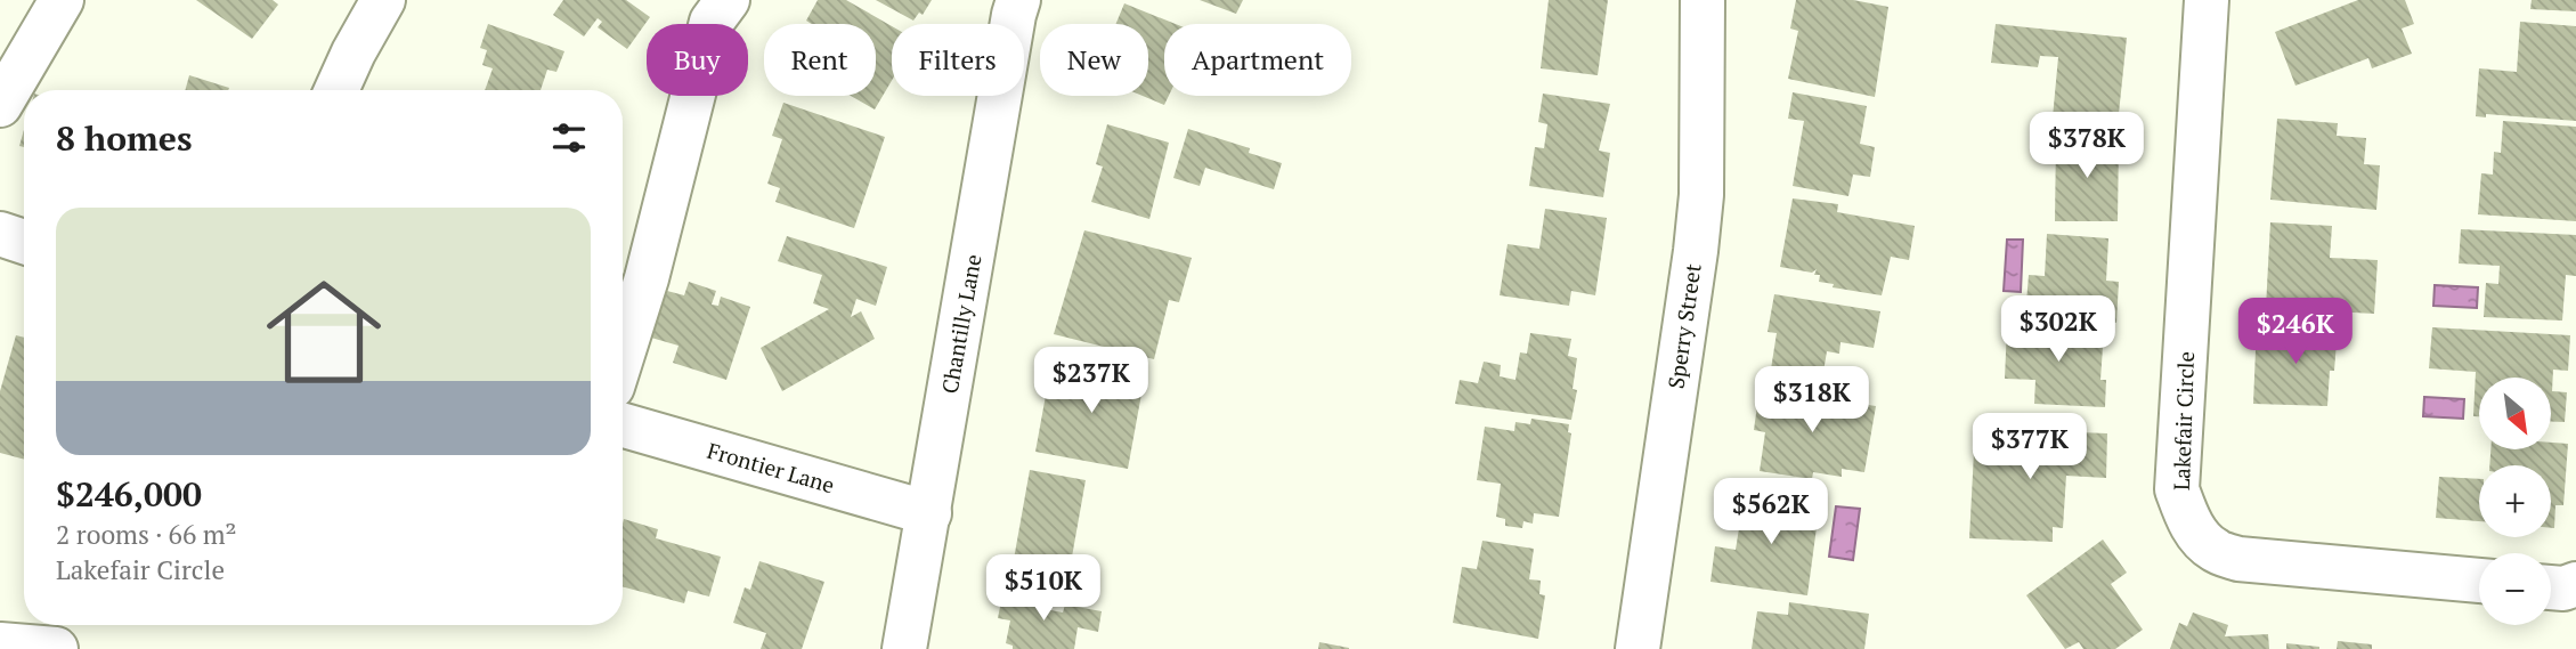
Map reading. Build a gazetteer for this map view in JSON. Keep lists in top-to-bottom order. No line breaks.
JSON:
{"streets":{"street":["Chantilly Lane","Sperry Street","Lakefair Circle","Frontier Lane"]},"crossings":[["Chantilly Lane","Frontier Lane"]],"north":"bottom right","page":{"chip":["Buy","Rent","Filters","New","Apartment"],"heading":"8 homes","price":["$378K","$302K","$246K","$237K","$318K","$377K","$562K","$510K"],"list":[{"name":"$246,000","note":"2 rooms · 66 m² · Lakefair Circle"}],"map_buttons":["+","−"]}}
